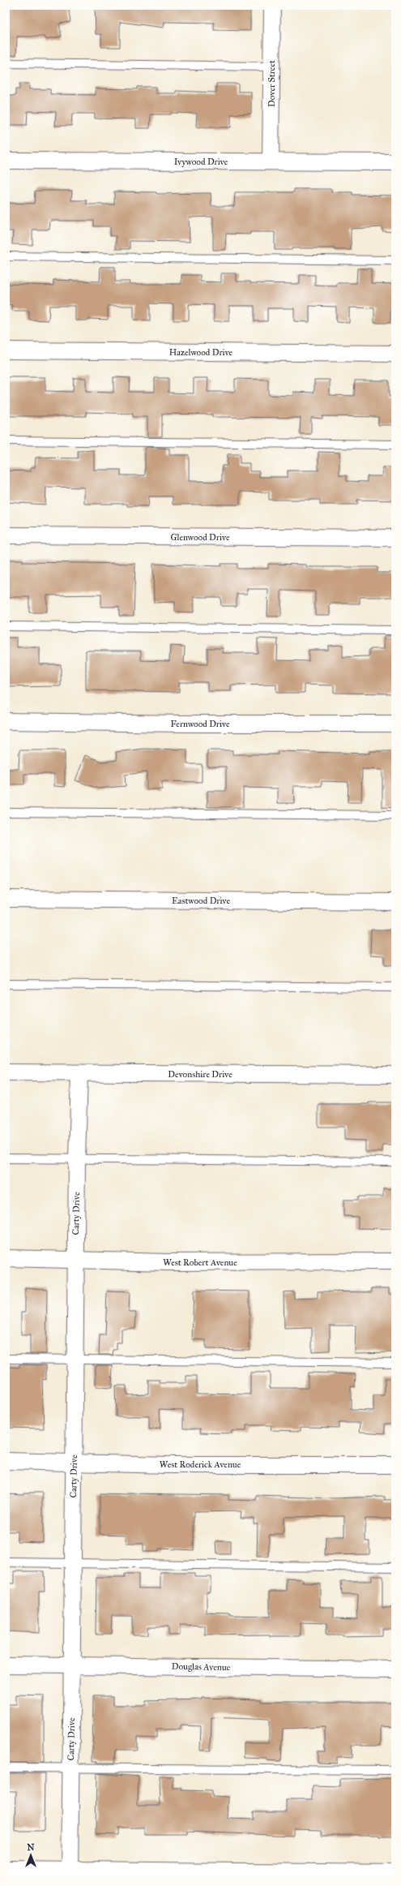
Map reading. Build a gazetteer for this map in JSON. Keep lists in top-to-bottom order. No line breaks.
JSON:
{"streets":{"street":["Dover Street","Ivywood Drive","Hazelwood Drive","Glenwood Drive","Fernwood Drive","Eastwood Drive","Devonshire Drive","Carty Drive","West Robert Avenue","West Roderick Avenue","Douglas Avenue"]},"crossings":[["Dover Street","Ivywood Drive"],["Devonshire Drive","Carty Drive"],["Carty Drive","West Robert Avenue"],["Carty Drive","West Roderick Avenue"],["Carty Drive","Douglas Avenue"]],"north":"top"}
